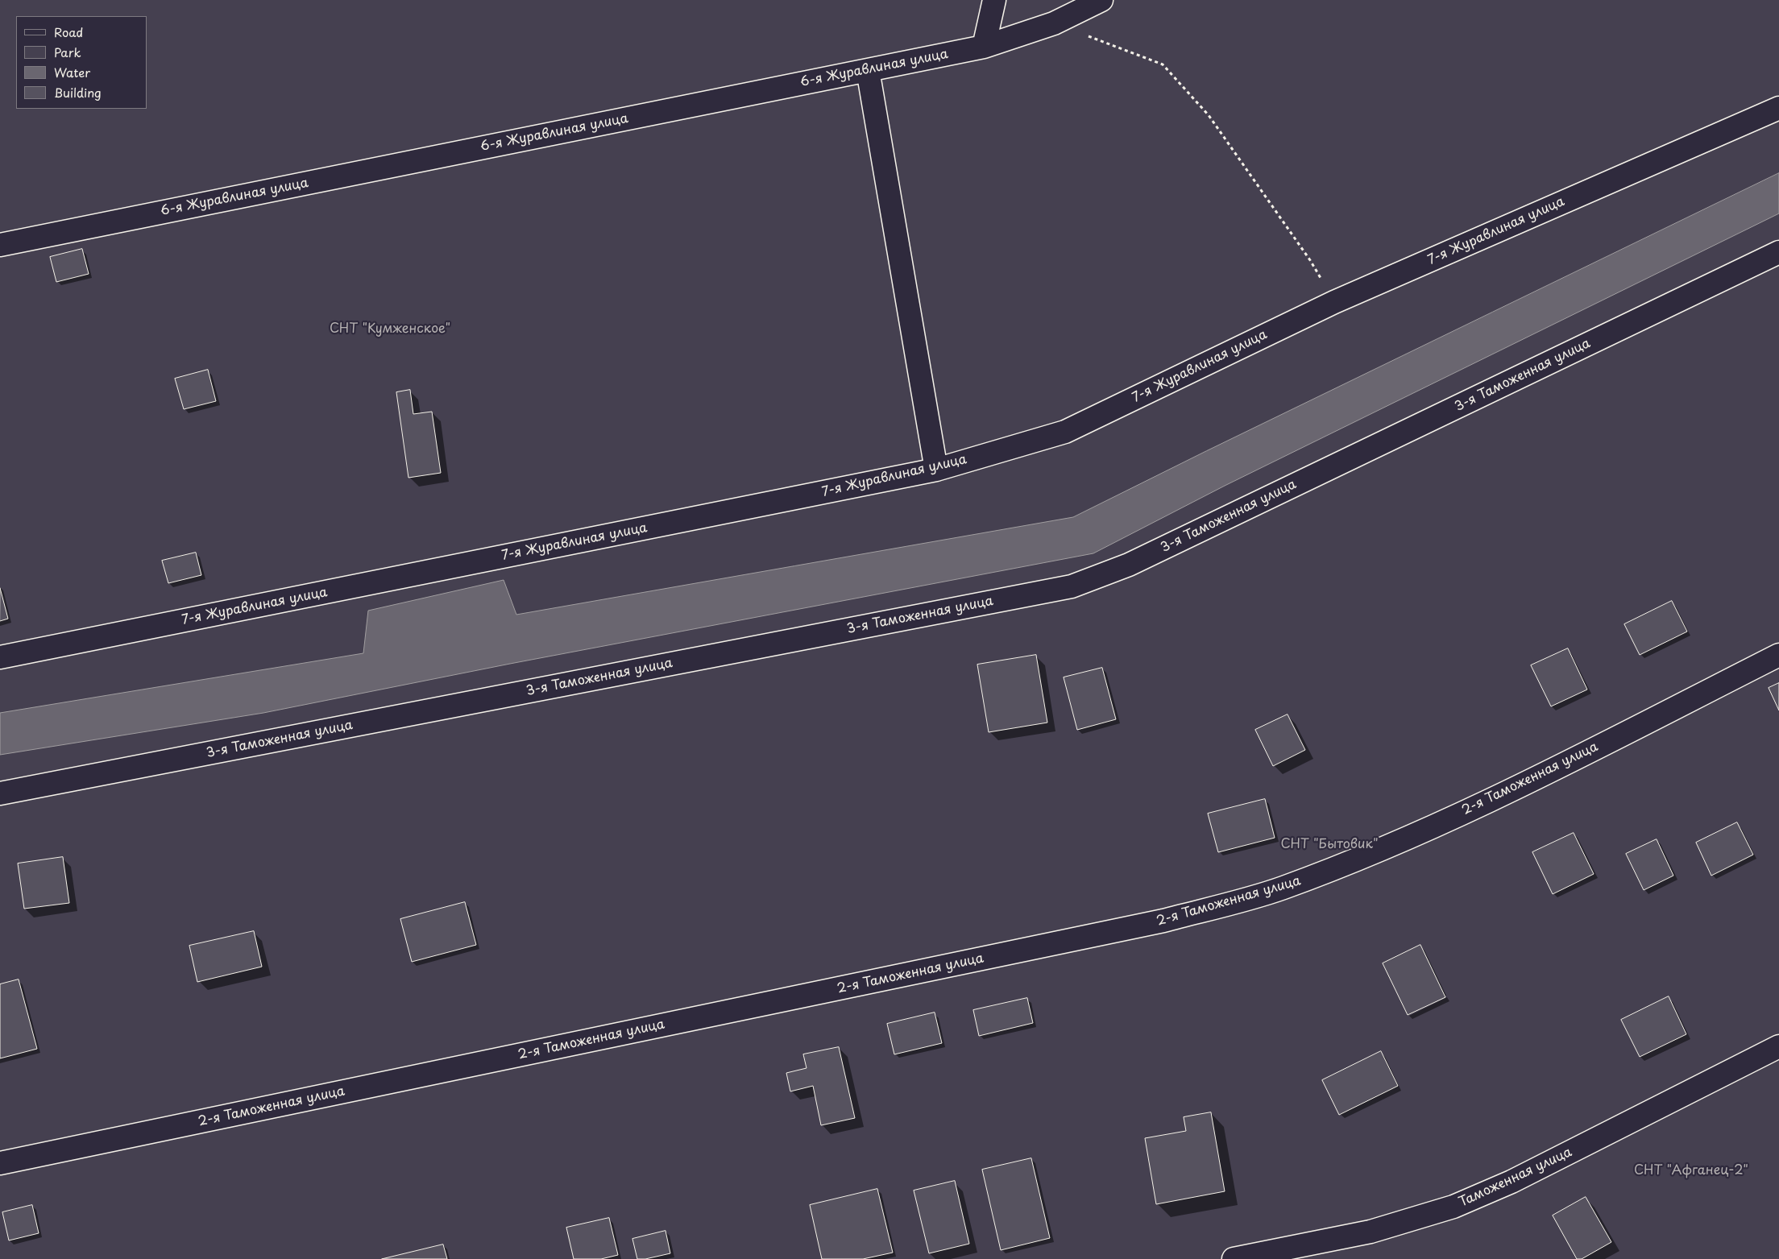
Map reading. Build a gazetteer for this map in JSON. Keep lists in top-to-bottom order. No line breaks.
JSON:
{"streets":{"street":["6-я Журавлиная улица","7-я Журавлиная улица","3-я Таможенная улица","2-я Таможенная улица","Таможенная улица"]},"parks":["СНТ \"Кумженское\"","СНТ \"Бытовик\"","СНТ \"Афганец-2\""],"legend":["Road","Park","Water","Building"]}
